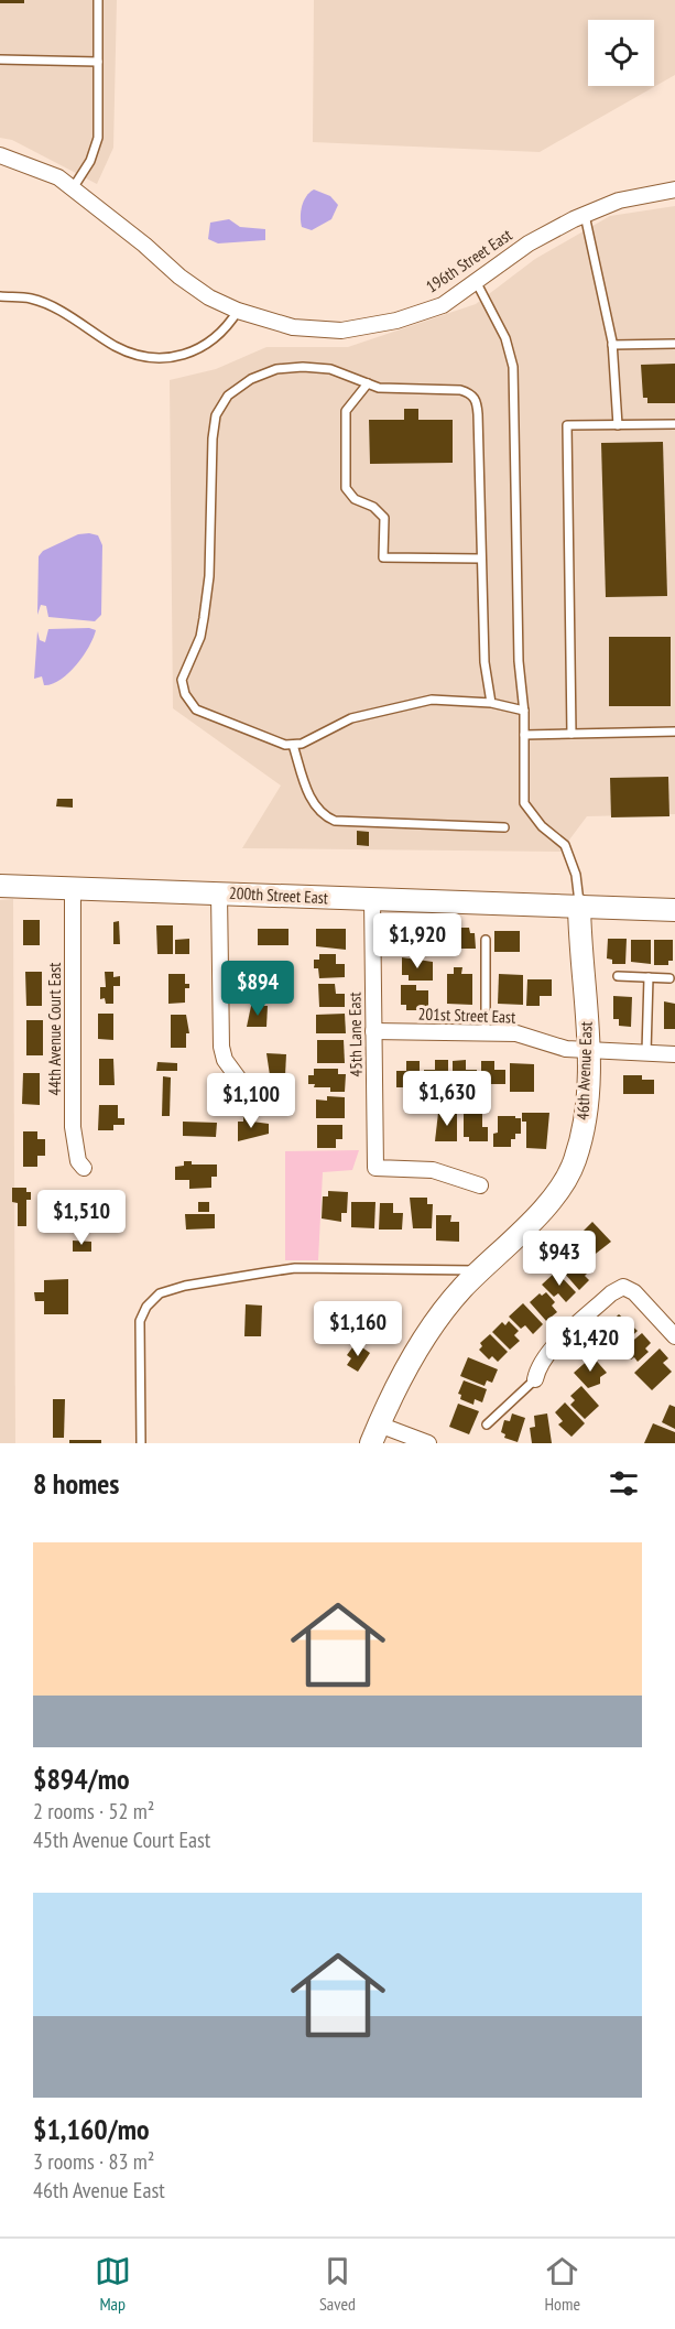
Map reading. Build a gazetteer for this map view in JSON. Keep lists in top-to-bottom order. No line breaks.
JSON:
{"streets":{"street":["196th Street East","200th Street East","201st Street East","44th Avenue Court East","45th Lane East","46th Avenue East"]},"crossings":[["200th Street East","44th Avenue Court East"],["200th Street East","45th Lane East"],["200th Street East","46th Avenue East"],["201st Street East","45th Lane East"],["201st Street East","46th Avenue East"]],"page":{"price":["$1,920","$894","$1,630","$1,100","$1,510","$943","$1,160","$1,420"],"heading":"8 homes","list":[{"name":"$894/mo","note":"2 rooms · 52 m² · 45th Avenue Court East"},{"name":"$1,160/mo","note":"3 rooms · 83 m² · 46th Avenue East"}],"tabs":["Map","Saved","Home"]}}
